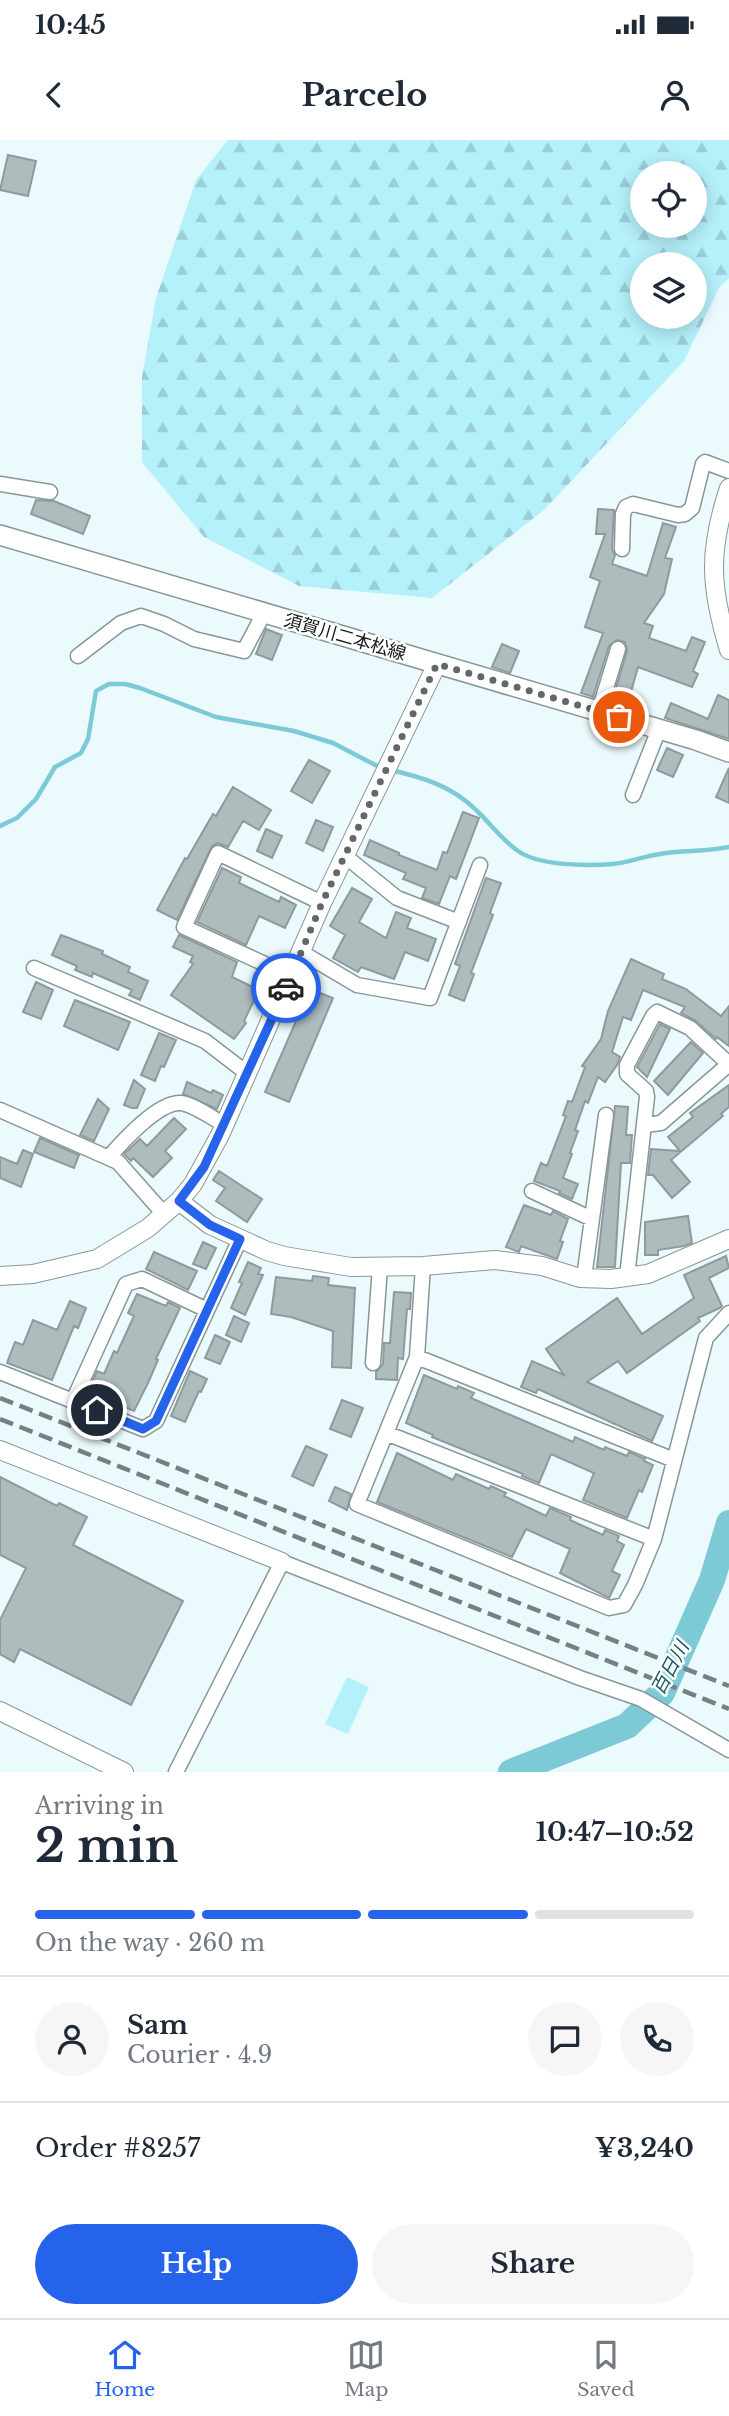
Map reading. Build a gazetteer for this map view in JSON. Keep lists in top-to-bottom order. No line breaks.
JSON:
{"streets":{"main road":["須賀川二本松線"]},"water":["百日川"],"page":{"status":"10:45","header":"Parcelo","heading":["2 min","Arriving in","10:47–10:52"],"panel":["Sam","Courier · 4.9","Order #8257","¥3,240"],"bar":"On the way · 260 m","buttons":["Help","Share"],"tabs":["Home","Map","Saved"]}}
